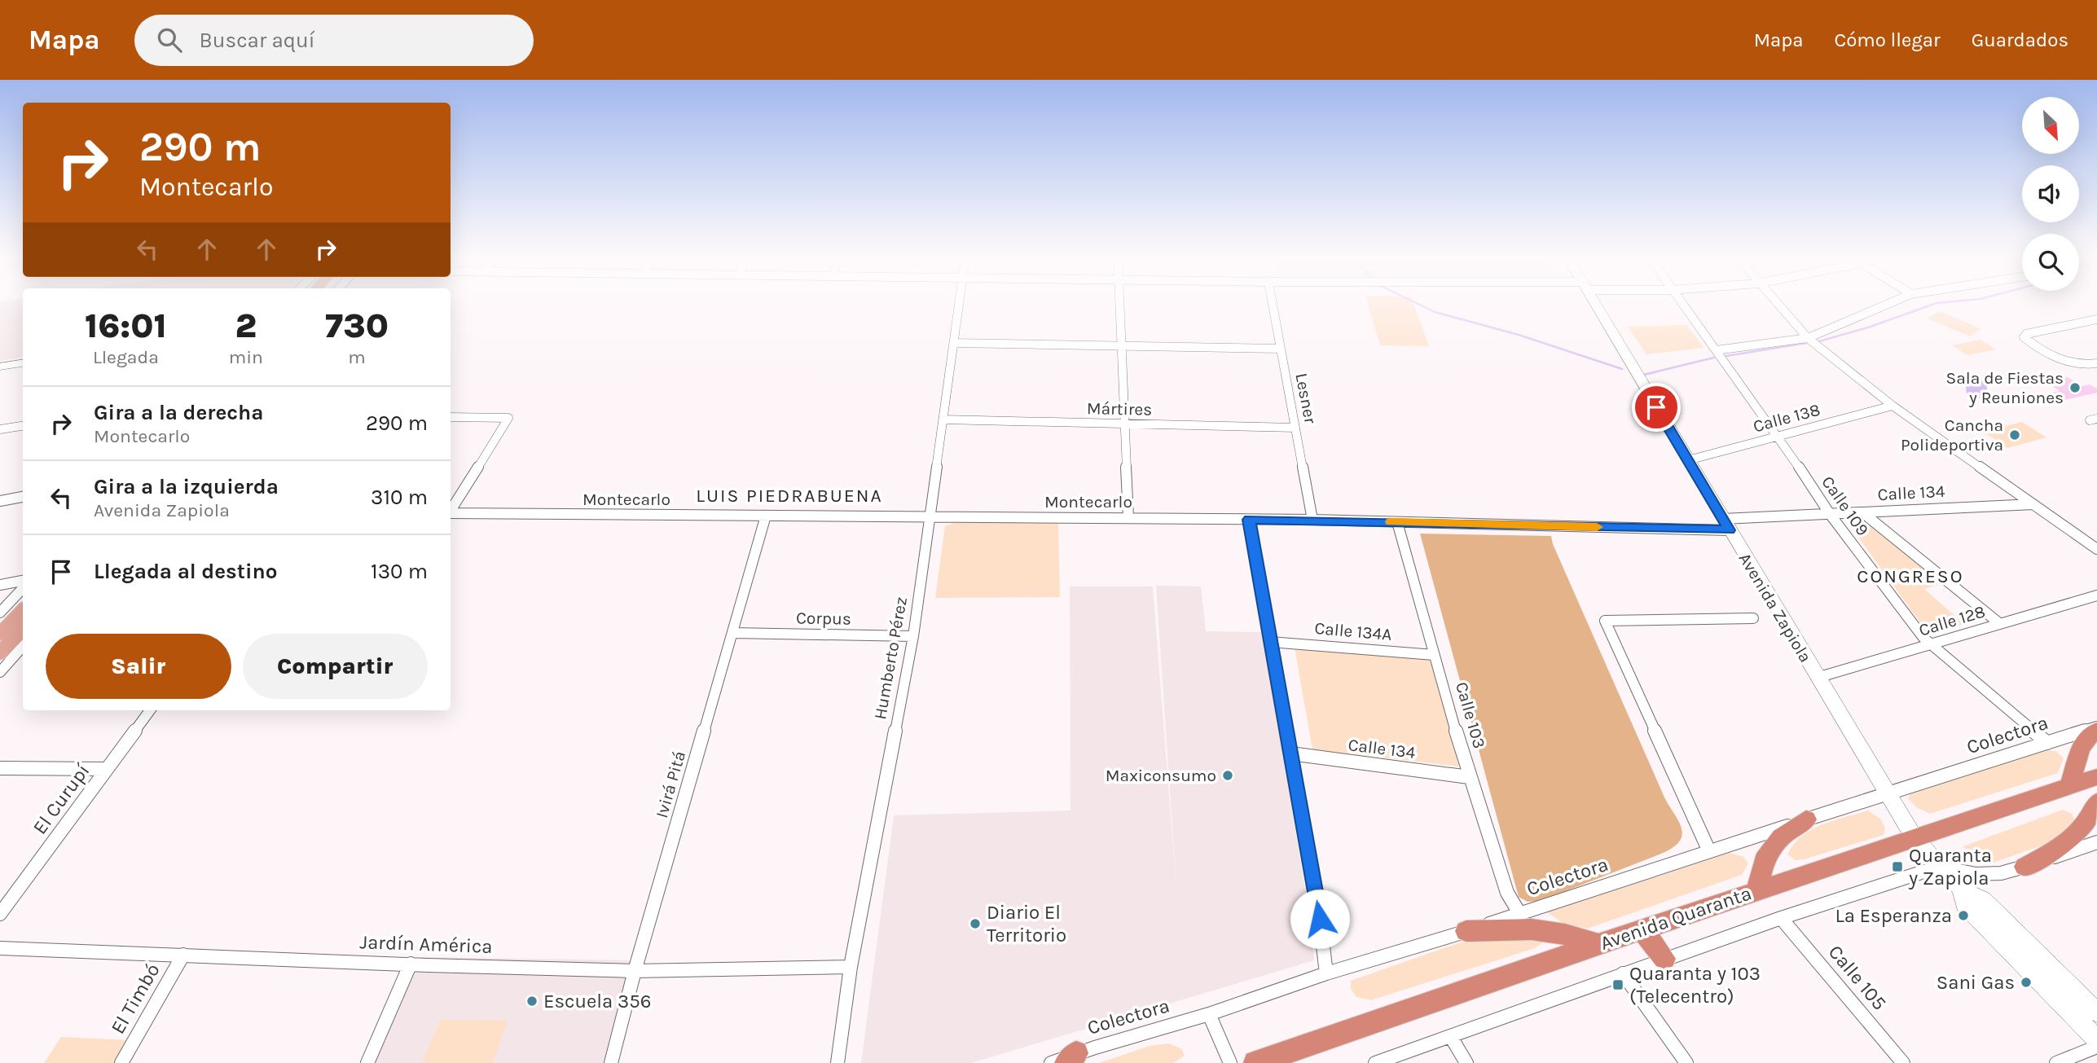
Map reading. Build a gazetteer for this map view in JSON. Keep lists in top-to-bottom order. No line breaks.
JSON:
{"streets":{"highway":["Avenida Quaranta"],"main road":["Avenida Zapiola"],"street":["Lesner","Mártires","Calle 138","Calle 134","Montecarlo","Calle 109","Corpus","Calle 128","Calle 134A","Humberto Pérez","Calle 103","Colectora","Ivirá Pitá","El Curupí","Jardín América","Calle 105","El Timbó"]},"crossings":[["Lesner","Mártires"],["Lesner","Montecarlo"],["Mártires","Humberto Pérez"],["Calle 138","Calle 109"],["Calle 138","Avenida Zapiola"],["Calle 134","Montecarlo"],["Calle 134","Calle 109"],["Calle 134","Avenida Zapiola"],["Calle 134","Calle 103"],["Montecarlo","Avenida Zapiola"],["Montecarlo","Humberto Pérez"],["Montecarlo","Calle 103"],["Montecarlo","Ivirá Pitá"],["Calle 109","Calle 128"],["Calle 109","Colectora"],["Avenida Zapiola","Calle 128"],["Avenida Zapiola","Colectora"],["Avenida Zapiola","Avenida Quaranta"],["Corpus","Humberto Pérez"],["Corpus","Ivirá Pitá"],["Calle 134A","Calle 103"],["Humberto Pérez","Jardín América"],["Calle 103","Colectora"],["Ivirá Pitá","Jardín América"],["Jardín América","El Timbó"]],"districts":["LUIS PIEDRABUENA","CONGRESO"],"places":{"other":["Sala de Fiestas y Reuniones","Cancha Polideportiva","Maxiconsumo","La Esperanza","Diario El Territorio","Sani Gas","Escuela 356"],"transit":["Quaranta y Zapiola","Quaranta y 103 (Telecentro)"]},"north":"bottom right","page":{"header":"Mapa","search":"Buscar aquí","nav":["Mapa","Cómo llegar","Guardados"],"turn":["290 m","Montecarlo"],"eta":["16:01","Llegada","2","min","730","m"],"list":[{"name":"Gira a la derecha","note":"Montecarlo","value":"290 m"},{"name":"Gira a la izquierda","note":"Avenida Zapiola","value":"310 m"},{"name":"Llegada al destino","value":"130 m"}],"buttons":["Salir","Compartir"]}}
